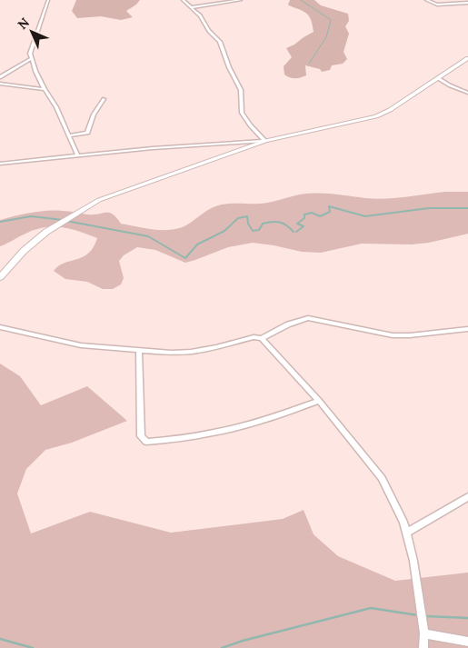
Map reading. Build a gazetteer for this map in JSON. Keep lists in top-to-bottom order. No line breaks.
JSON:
{"north":"top left"}
